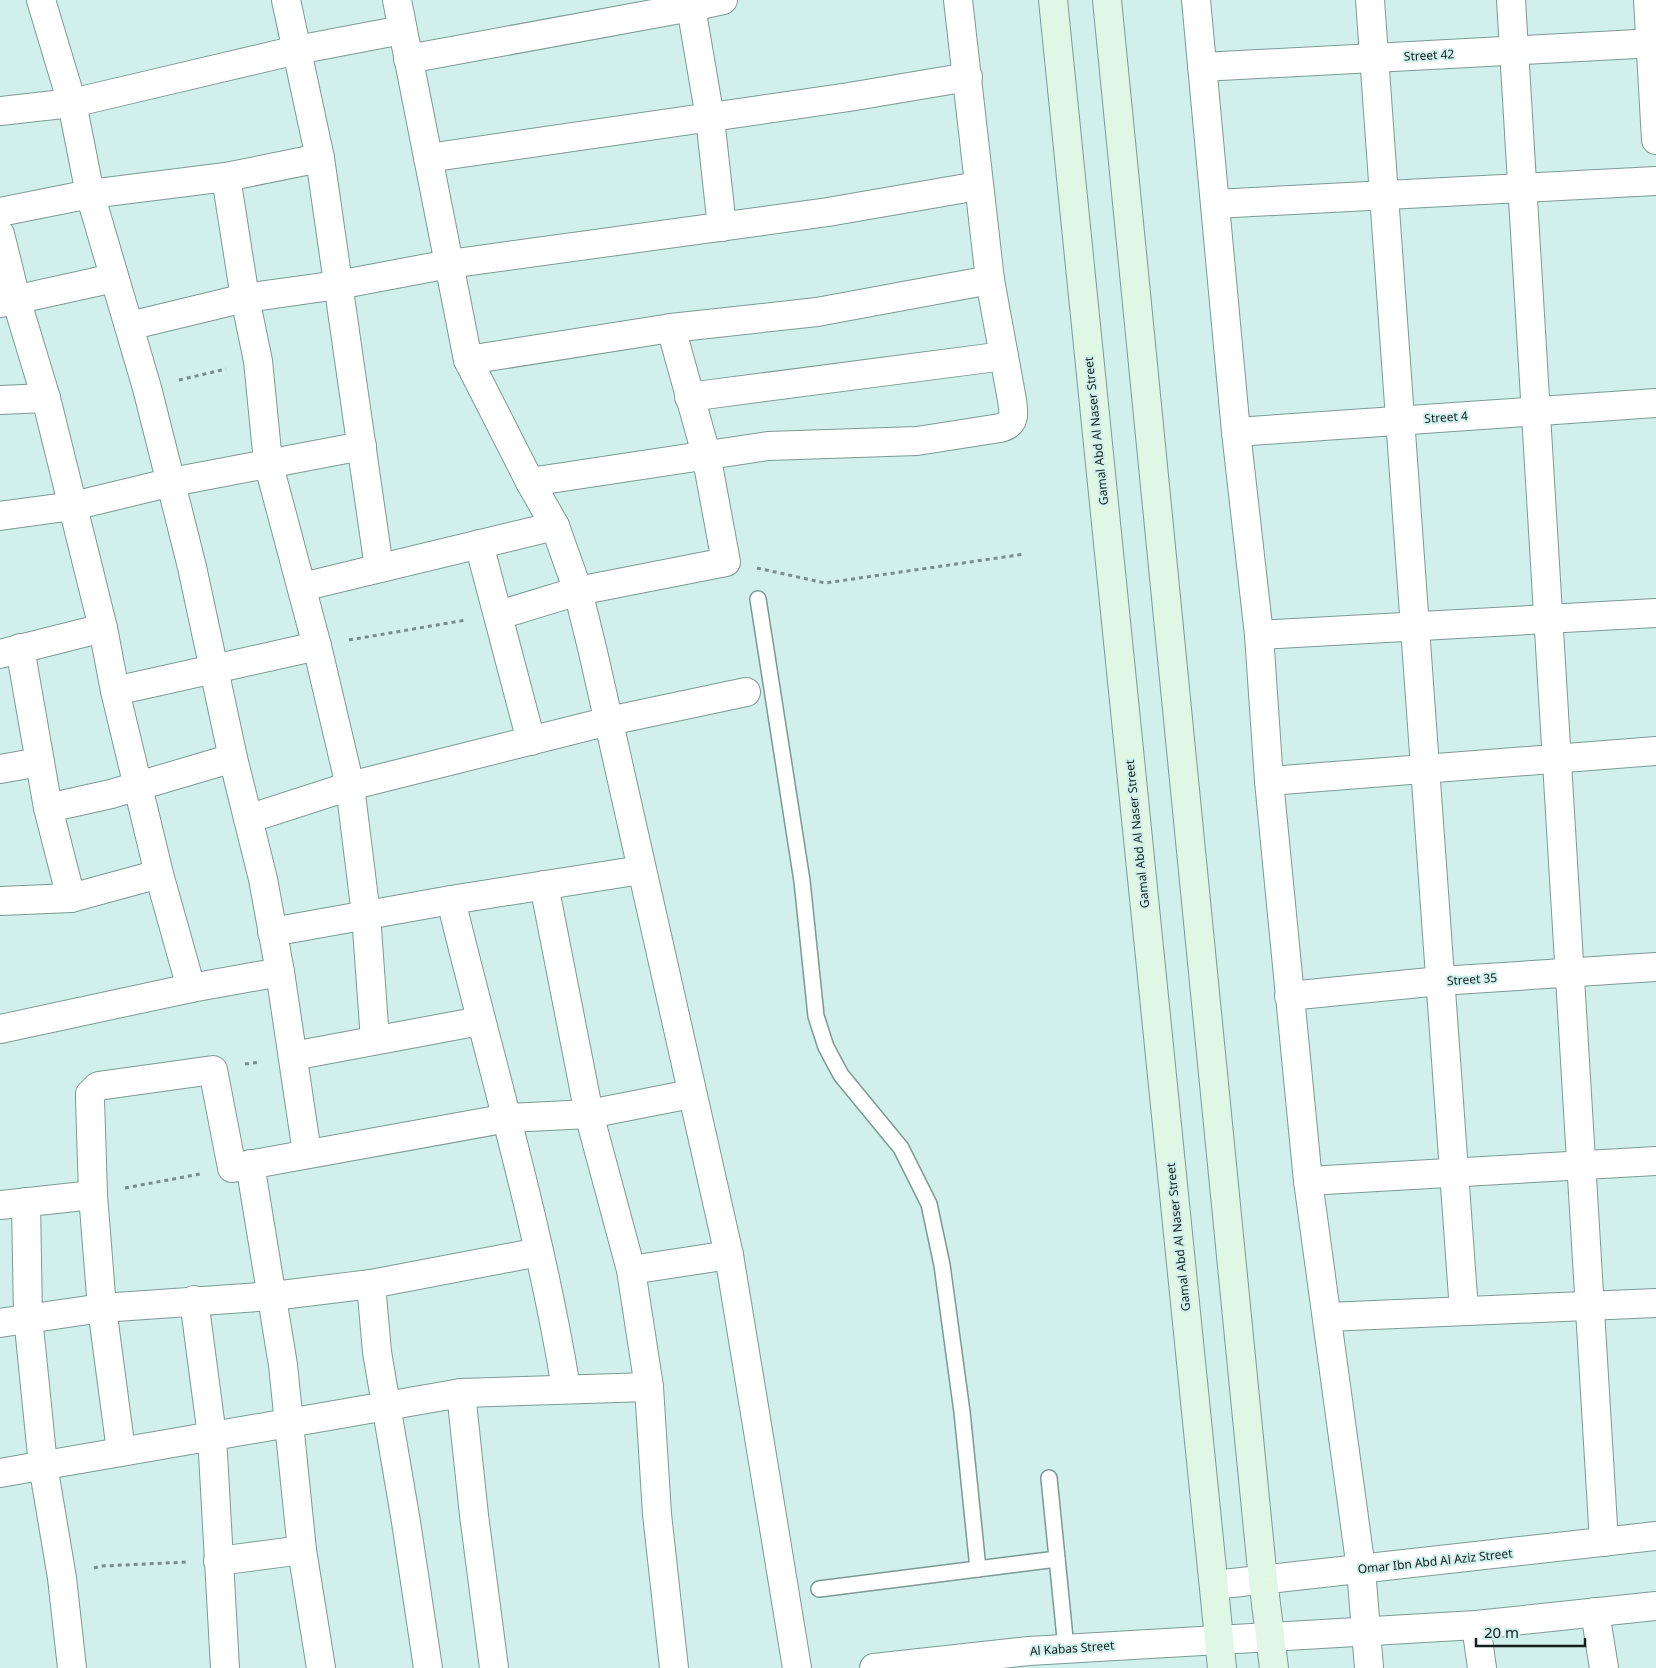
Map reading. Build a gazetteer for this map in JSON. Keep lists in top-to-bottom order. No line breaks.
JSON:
{"streets":{"main road":["Gamal Abd Al Naser Street"],"street":["Street 42","Street 4","Street 35","Omar Ibn Abd Al Aziz Street","Al Kabas Street"]},"crossings":[["Gamal Abd Al Naser Street","Omar Ibn Abd Al Aziz Street"],["Gamal Abd Al Naser Street","Al Kabas Street"]],"scale_bar":"20 m"}
